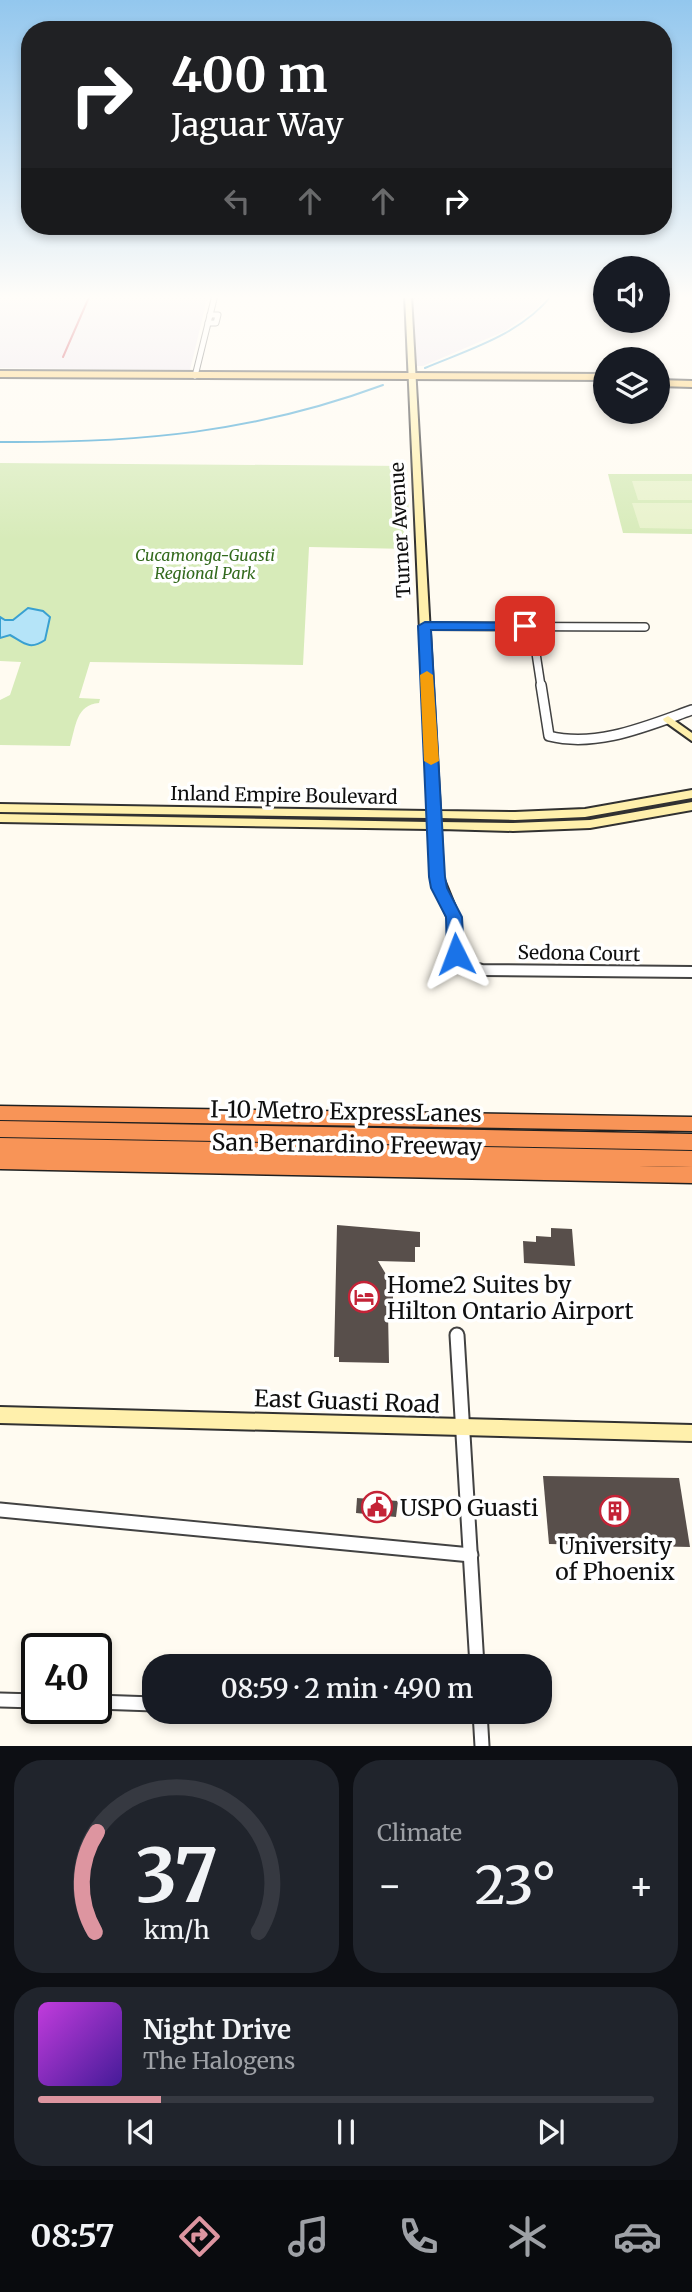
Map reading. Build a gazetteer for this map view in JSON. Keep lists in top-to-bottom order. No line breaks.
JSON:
{"streets":{"highway":["I-10 Metro ExpressLanes","San Bernardino Freeway"],"main road":["Turner Avenue","Inland Empire Boulevard","East Guasti Road"],"street":["Sedona Court"]},"crossings":[["Turner Avenue","Inland Empire Boulevard"],["Turner Avenue","Sedona Court"]],"parks":["Cucamonga-Guasti Regional Park"],"places":{"hotel":["Home2 Suites by Hilton Ontario Airport"],"public building":["USPO Guasti"],"building":["University of Phoenix"]},"page":{"turn":["400 m","Jaguar Way"],"limit":"40","trip":"08:59 · 2 min · 490 m","tile":"Climate","heat":["−","23°","+"],"song":["Night Drive","The Halogens"],"tabs":"08:57","gauge":["37","km/h"]}}
